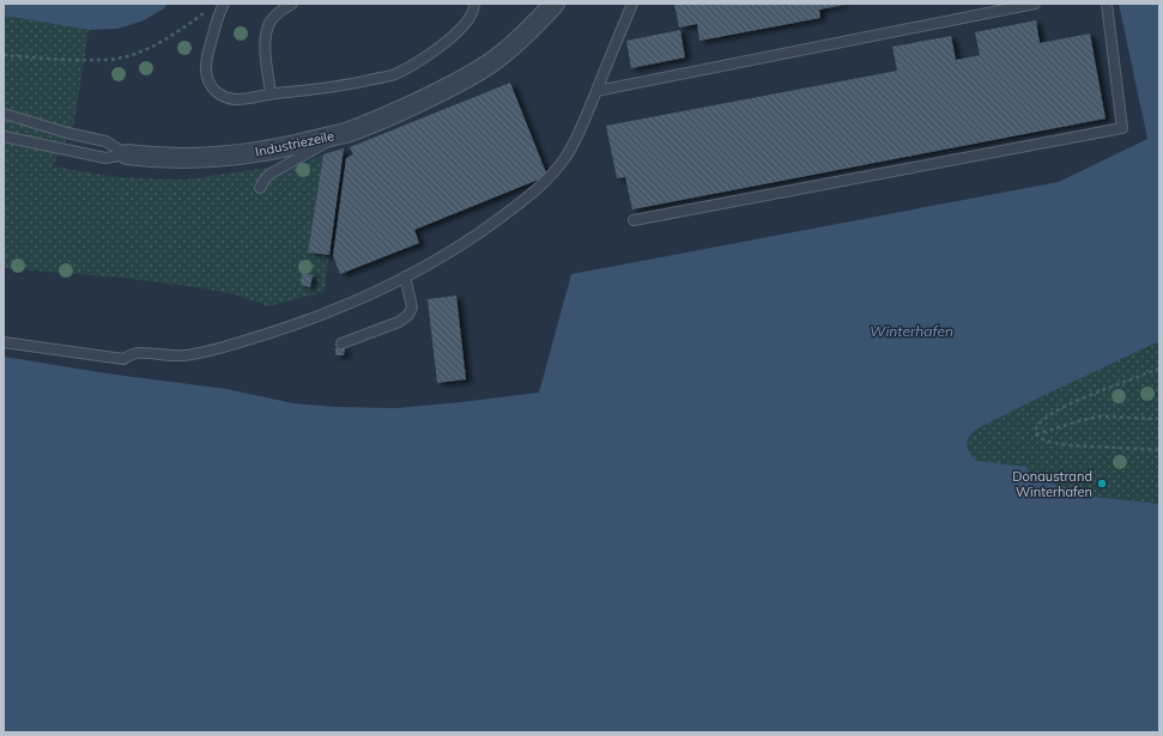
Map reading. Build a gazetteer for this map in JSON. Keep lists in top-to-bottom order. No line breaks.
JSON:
{"streets":{"street":["Industriezeile"]},"water":["Winterhafen"],"places":["Donaustrand Winterhafen"]}
